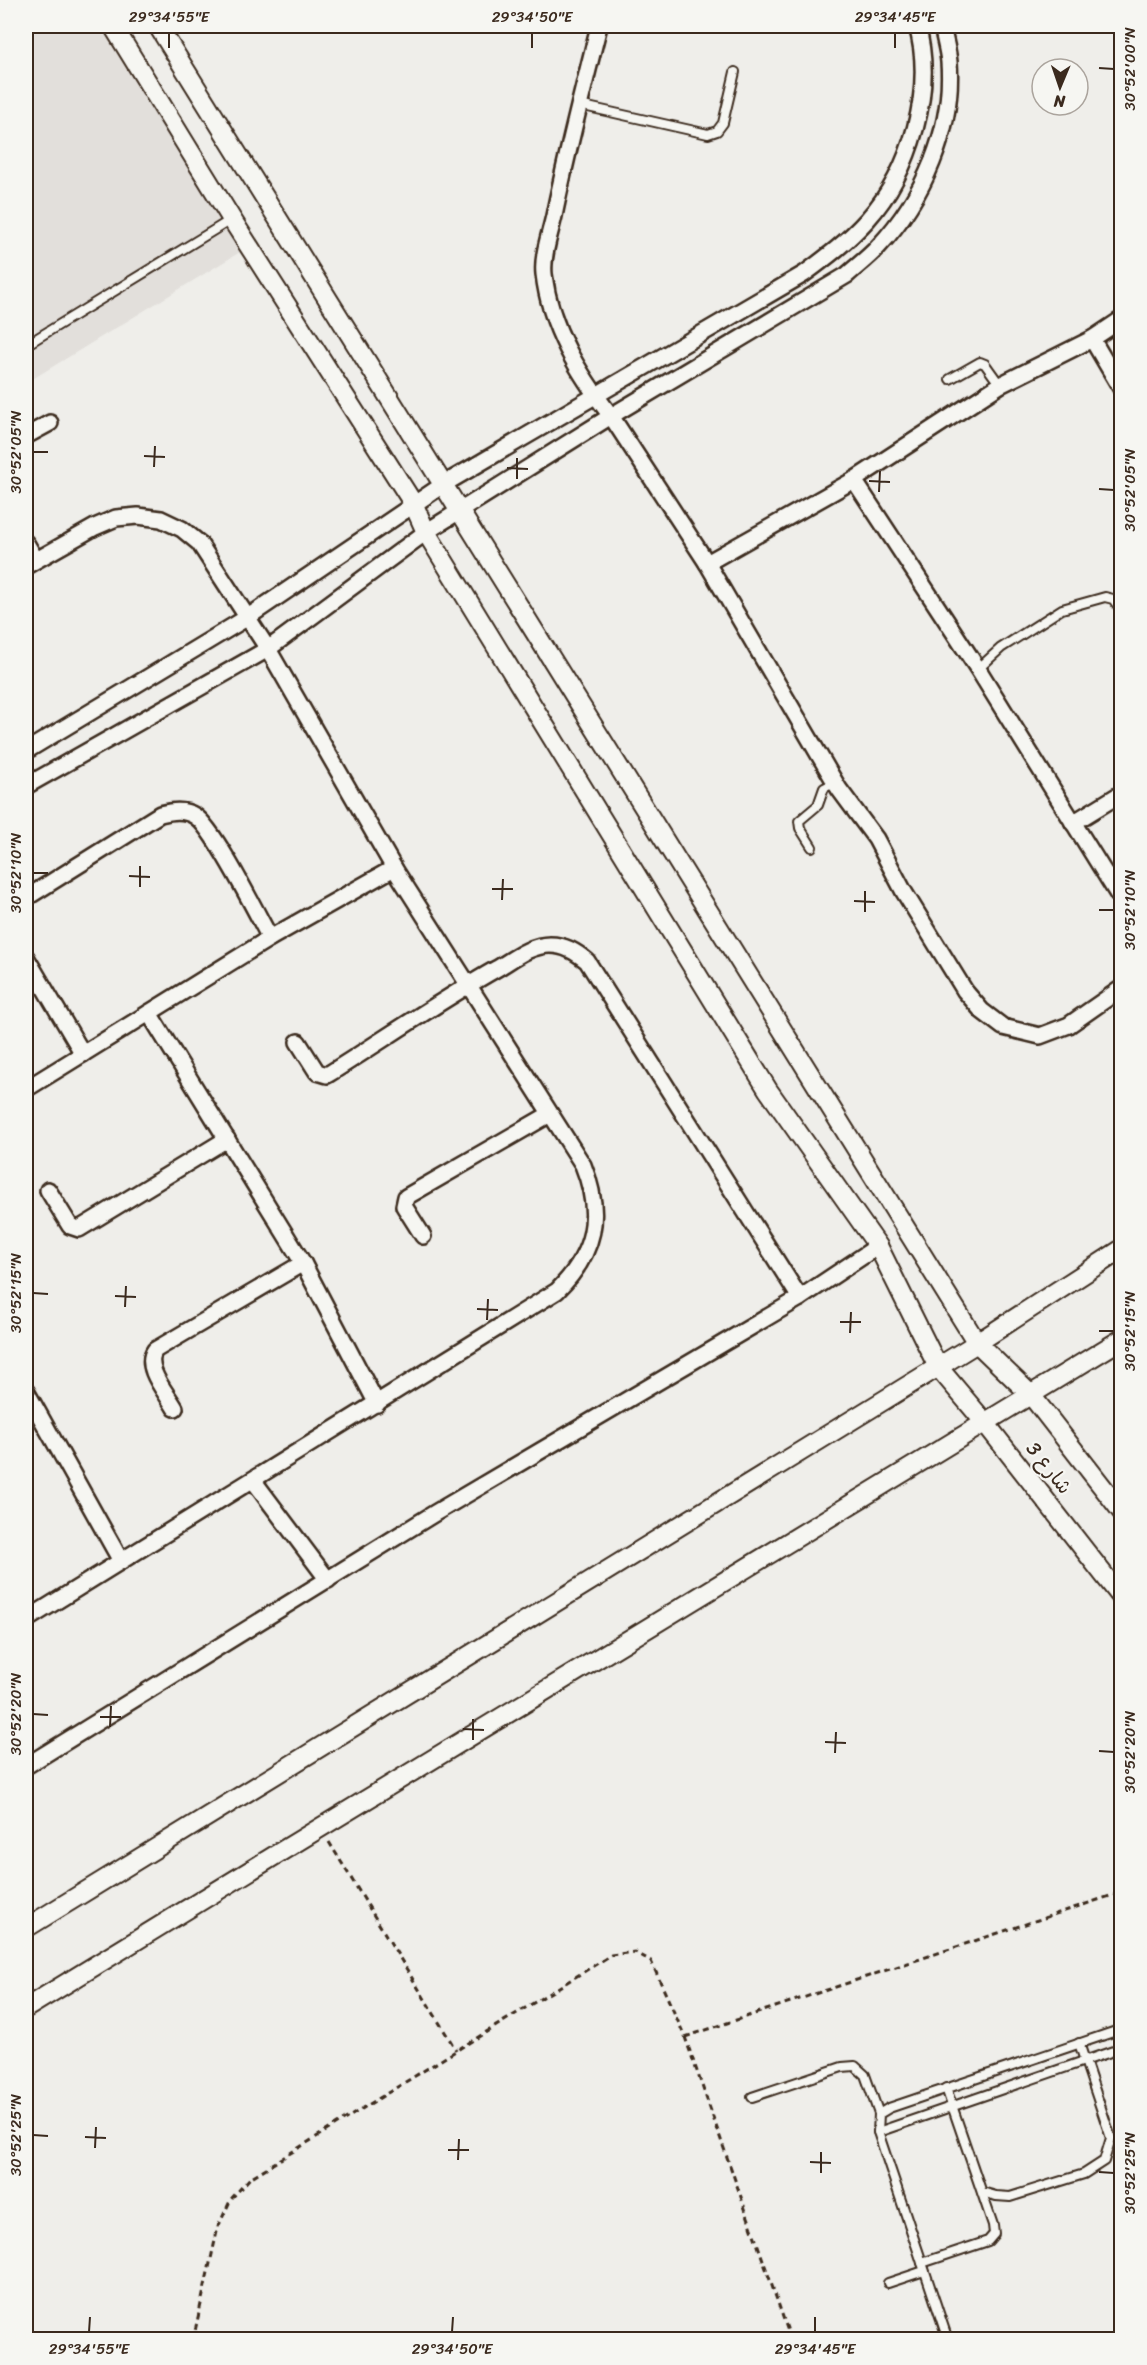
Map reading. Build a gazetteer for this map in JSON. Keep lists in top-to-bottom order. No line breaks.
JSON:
{"streets":{"street":["شارع 3"]},"north":"bottom","coordinates":["29°34'55\"E","29°34'50\"E","29°34'45\"E","30°52'00\"N","30°52'05\"N","30°52'10\"N","30°52'15\"N","30°52'20\"N","30°52'25\"N"]}
